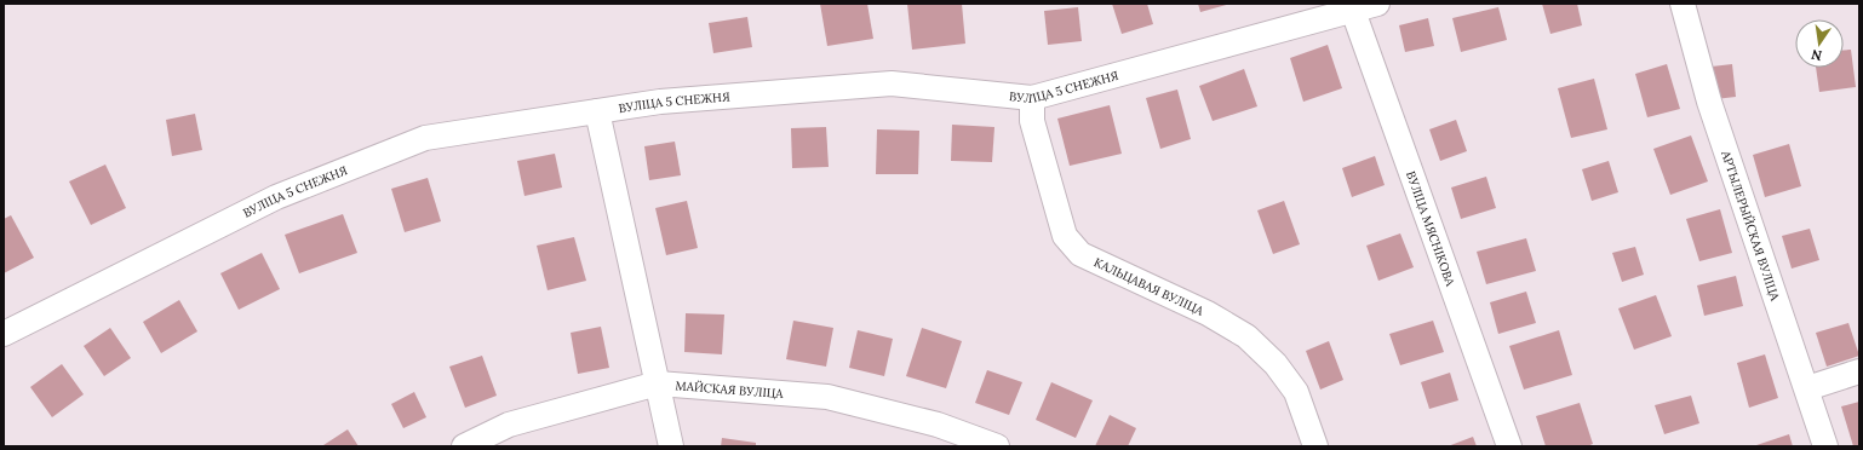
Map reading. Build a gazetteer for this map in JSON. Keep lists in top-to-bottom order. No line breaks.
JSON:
{"streets":{"street":["ВУЛІЦА 5 СНЕЖНЯ","АРТЫЛЕРЫЙСКАЯ ВУЛІЦА","ВУЛІЦА МЯСНІКОВА","КАЛЬЦАВАЯ ВУЛІЦА","МАЙСКАЯ ВУЛІЦА"]},"crossings":[["ВУЛІЦА 5 СНЕЖНЯ","ВУЛІЦА МЯСНІКОВА"],["ВУЛІЦА 5 СНЕЖНЯ","КАЛЬЦАВАЯ ВУЛІЦА"]],"north":"bottom"}
